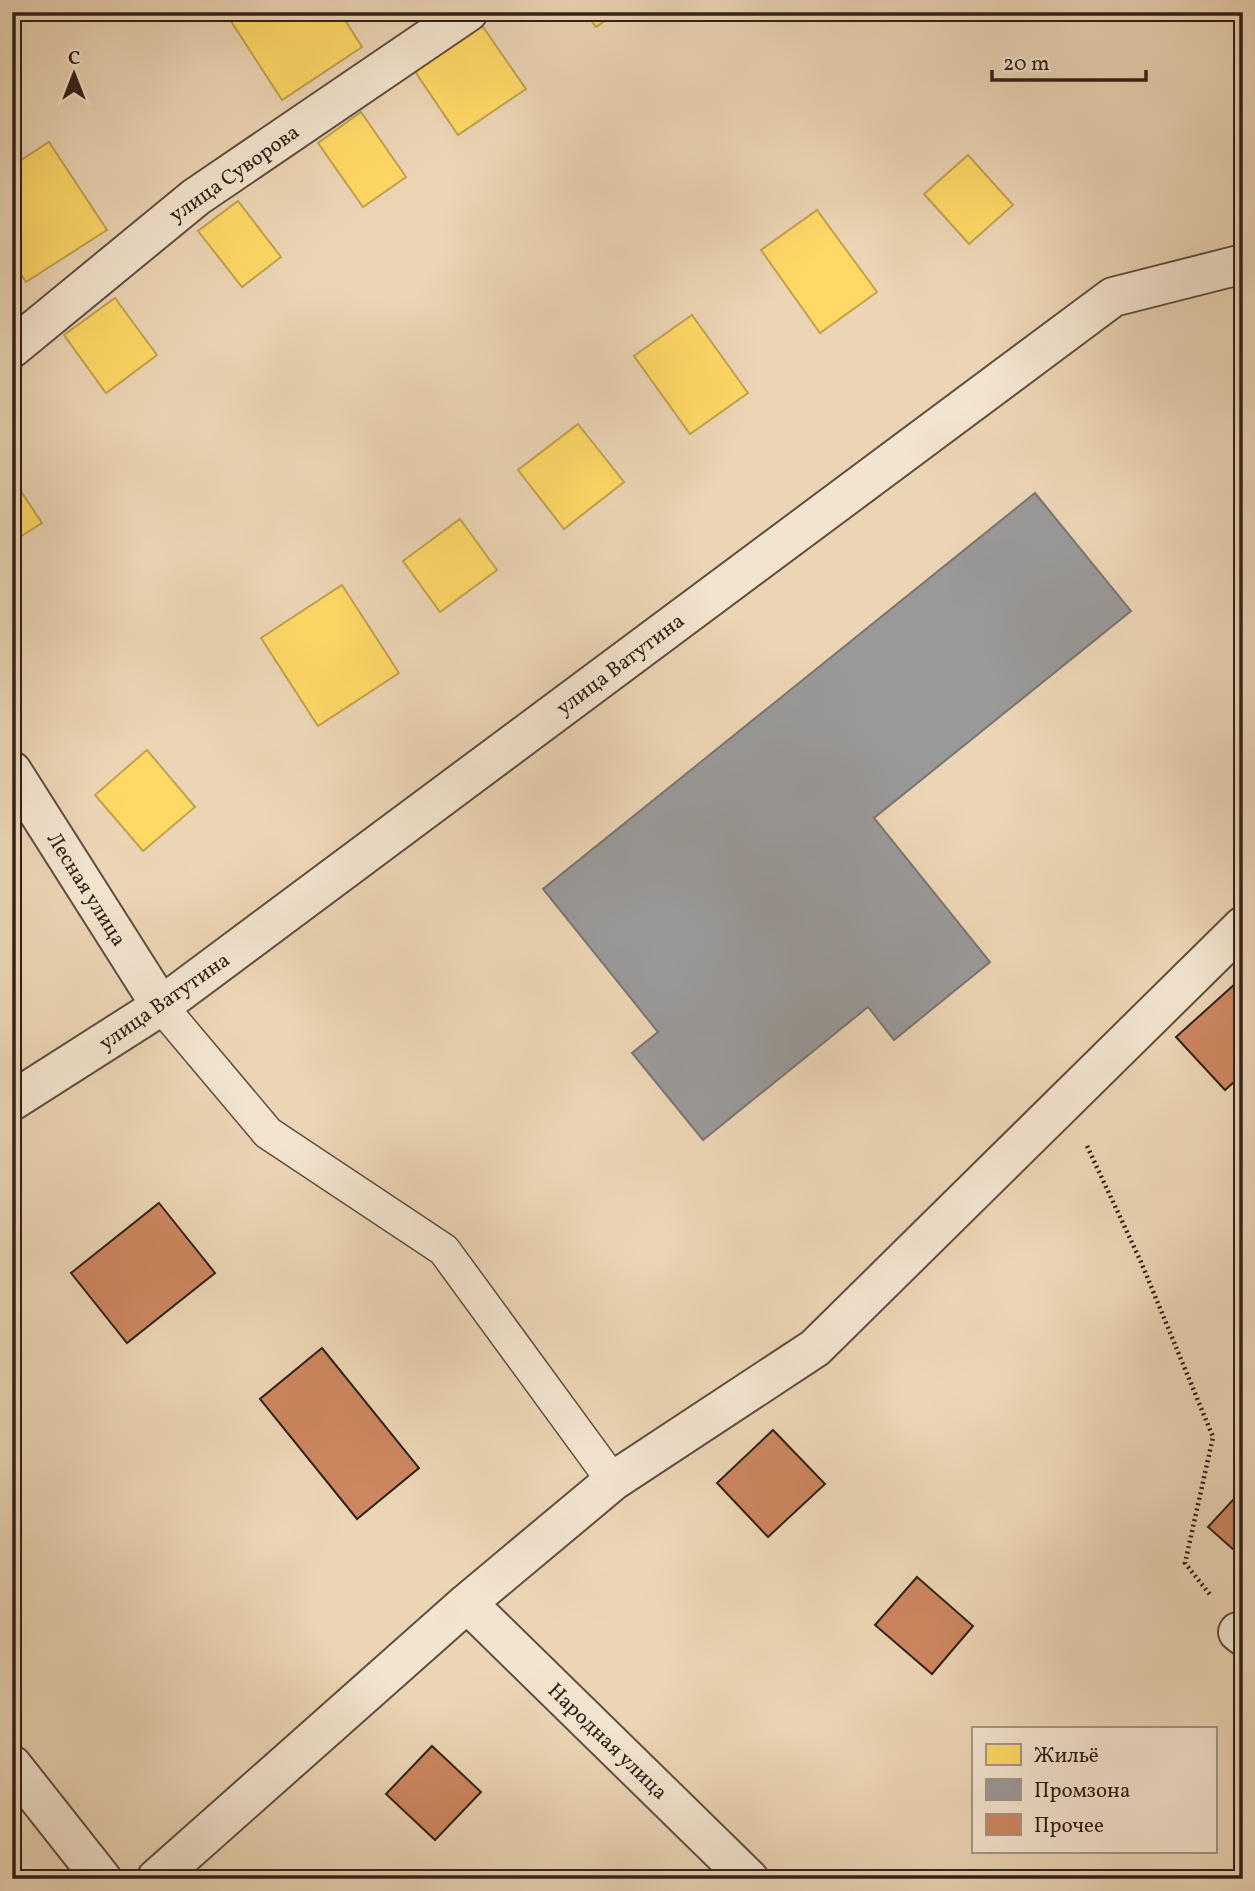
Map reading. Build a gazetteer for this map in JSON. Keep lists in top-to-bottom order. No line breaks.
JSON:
{"streets":{"street":["улица Суворова","улица Ватутина","Лесная улица","Народная улица"]},"crossings":[["улица Ватутина","Лесная улица"]],"legend":["Жильё","Промзона","Прочее"],"scale_bar":"20 m","north":"top"}
